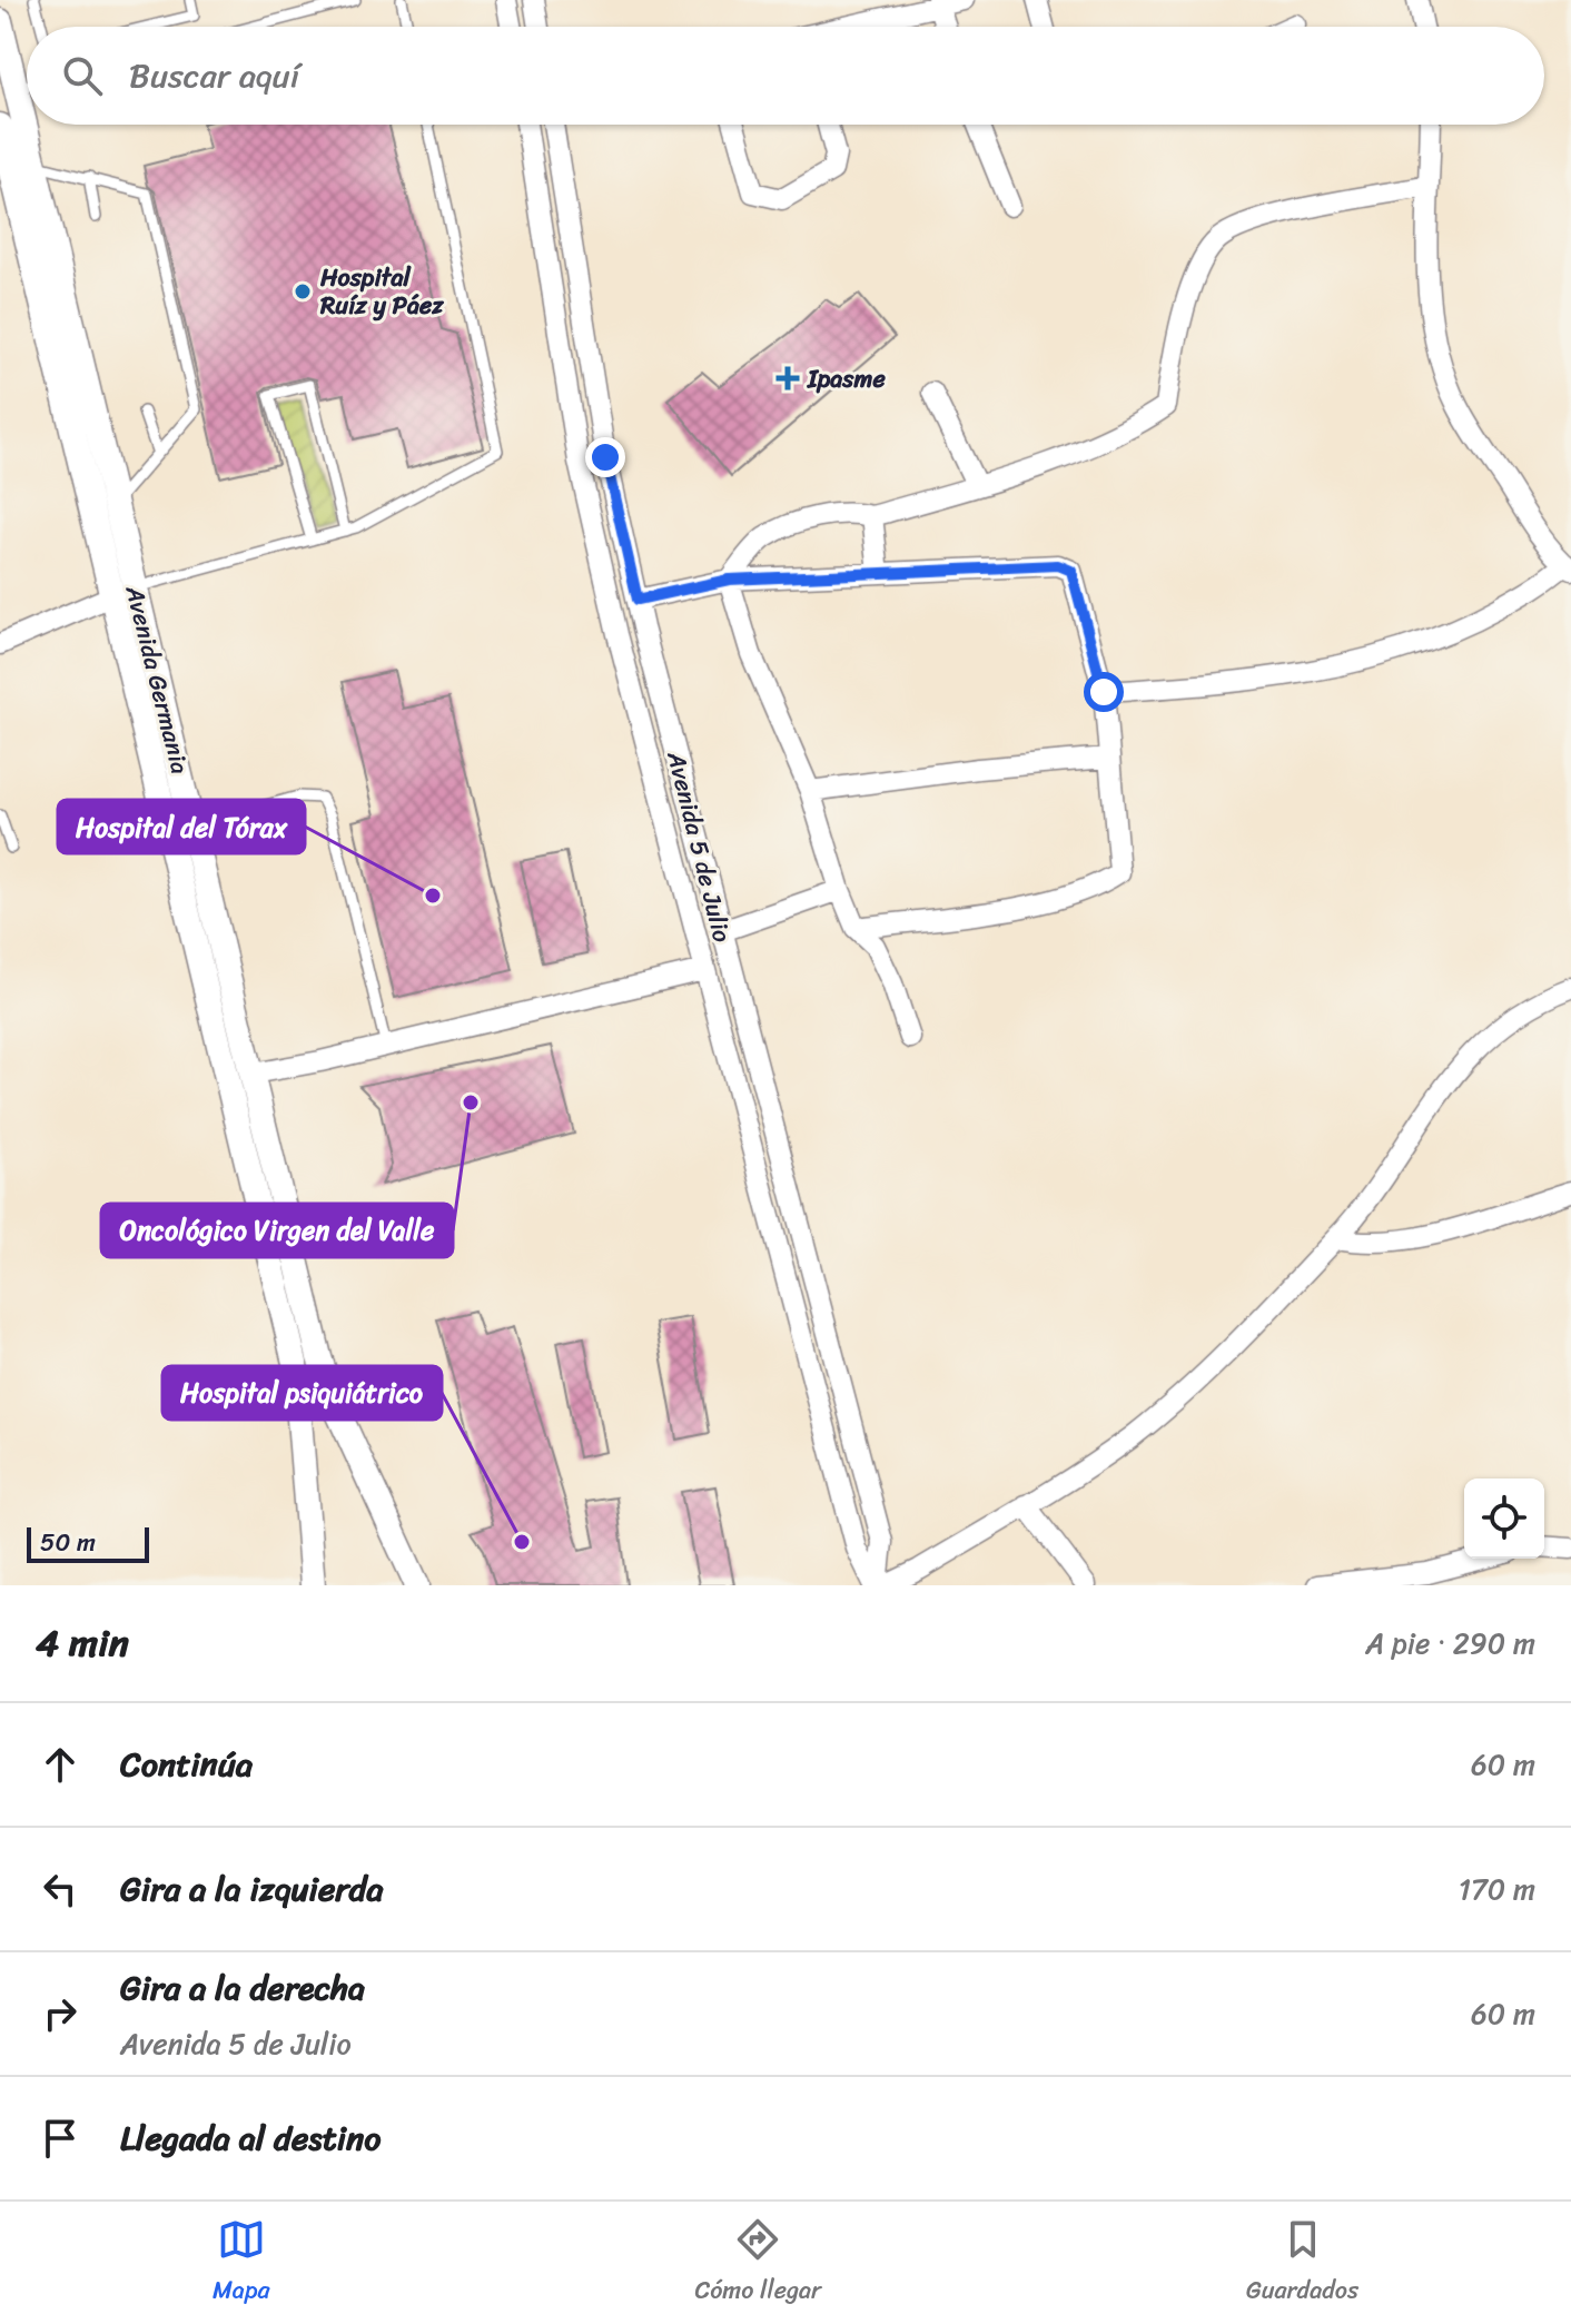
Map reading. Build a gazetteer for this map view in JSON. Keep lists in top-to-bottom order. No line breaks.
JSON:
{"streets":{"street":["Avenida Germania","Avenida 5 de Julio"]},"places":{"other":["Hospital Ruíz y Páez","Hospital del Tórax","Oncológico Virgen del Valle","Hospital psiquiátrico"],"health":["Ipasme"]},"scale_bar":"50 m","page":{"search":"Buscar aquí","scale":"50 m","heading":["4 min","A pie · 290 m"],"list":[["Continúa","60 m"],["Gira a la izquierda","170 m"],["Gira a la derecha","Avenida 5 de Julio","60 m"],"Llegada al destino"],"nav":["Mapa","Cómo llegar","Guardados"]}}
